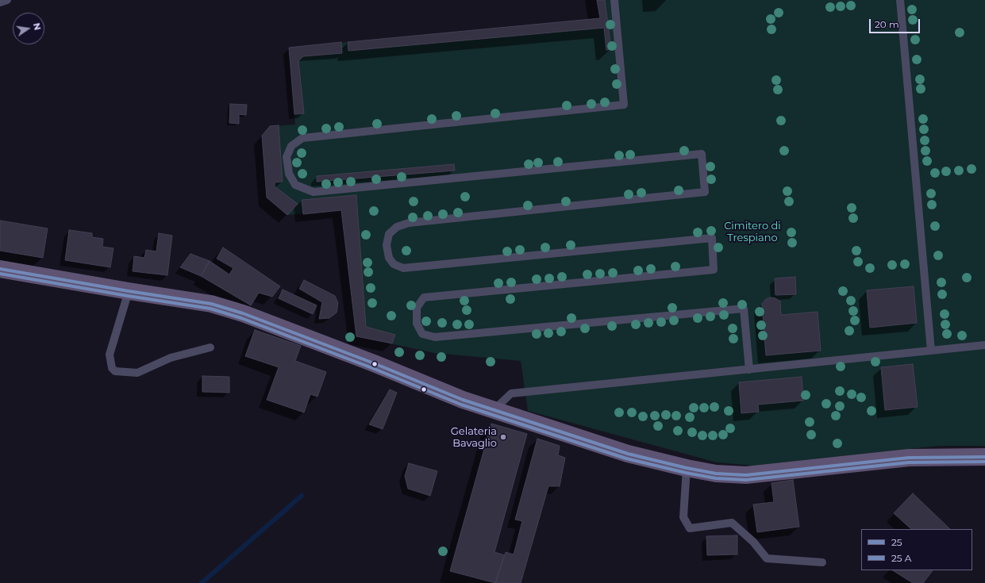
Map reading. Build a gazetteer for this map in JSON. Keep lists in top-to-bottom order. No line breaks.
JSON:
{"parks":["Cimitero di Trespiano"],"places":["Gelateria Bavaglio"],"lines":["transit line 25"],"legend":["25","25 A"],"scale_bar":"20 m","north":"right"}
